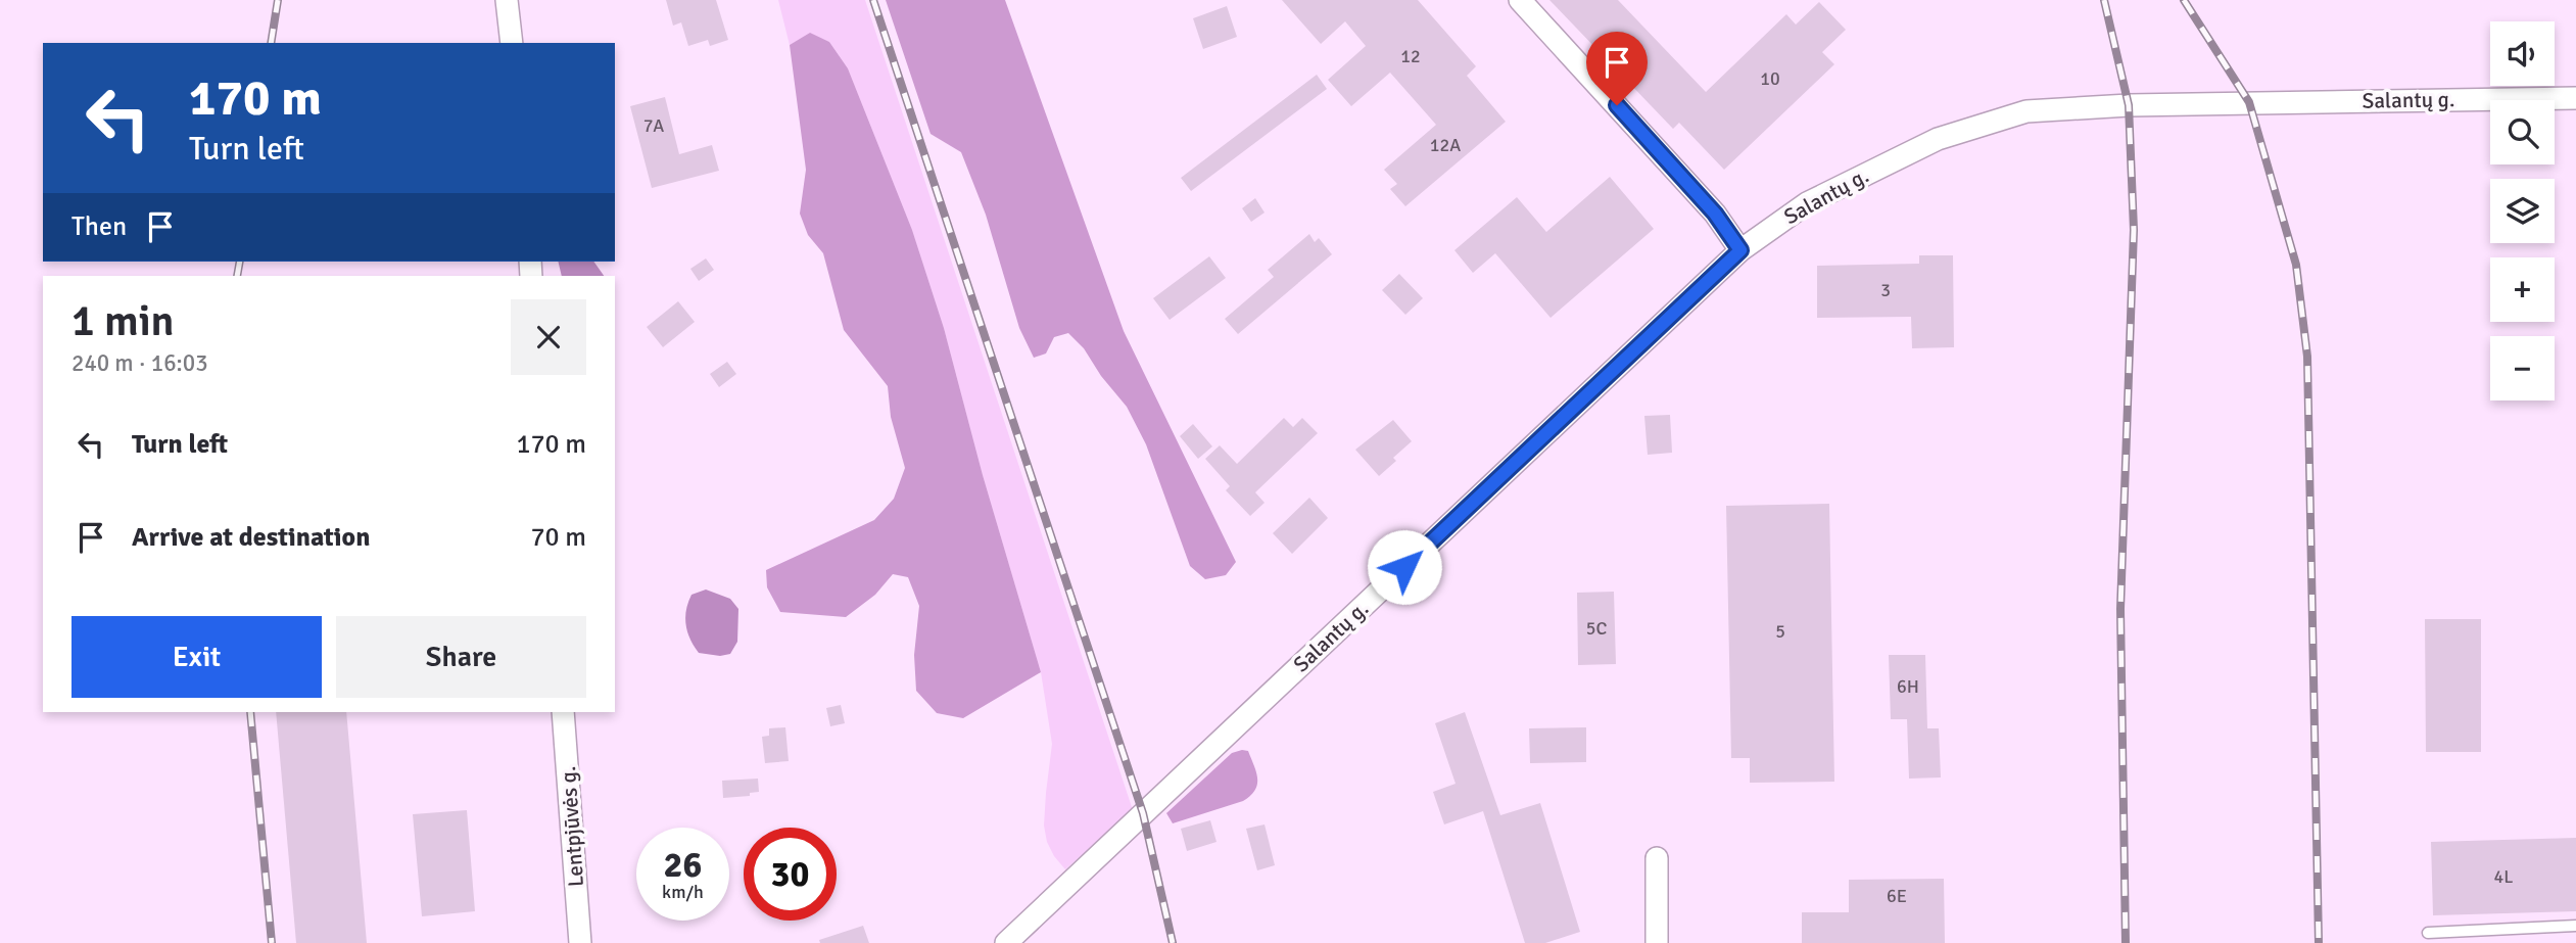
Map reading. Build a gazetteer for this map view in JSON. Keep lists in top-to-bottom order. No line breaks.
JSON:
{"streets":{"street":["Salantų g.","Lentpjūvės g."]},"house_numbers":["12","10","7A","12A","3","5C","5","6H","4L","6E"],"page":{"map_buttons":["+","−"],"turn":["170 m","Turn left"],"then":"Then","heading":["1 min","240 m · 16:03"],"list":[{"name":"Turn left","value":"170 m"},{"name":"Arrive at destination","value":"70 m"}],"buttons":["Exit","Share"],"speed":"26 km/h","limit":"30"}}
